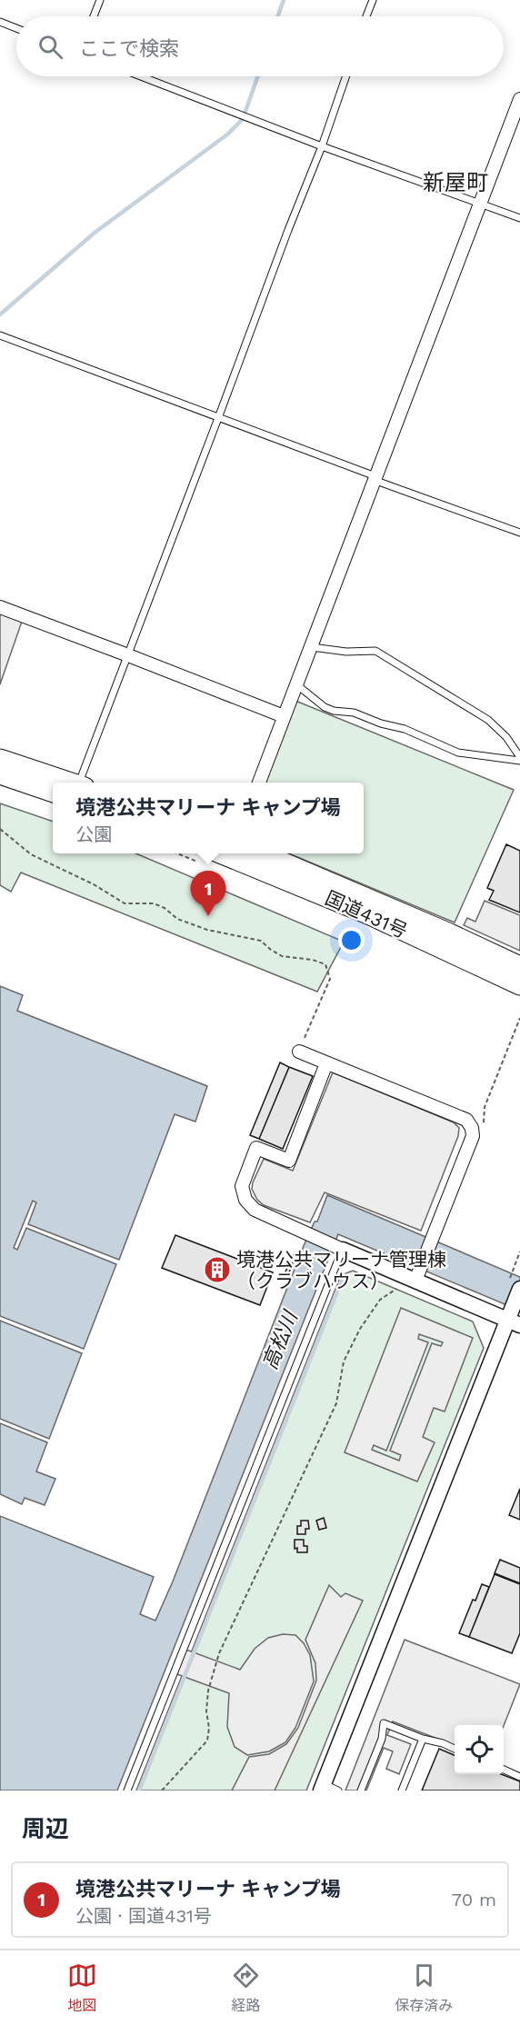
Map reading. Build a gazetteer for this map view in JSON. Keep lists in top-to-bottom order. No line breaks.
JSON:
{"streets":{"highway":["国道431号"]},"districts":["新屋町"],"water":["高松川"],"places":{"building":["境港公共マリーナ管理棟 （クラブハウス）"]},"page":{"search":"ここで検索","popup":["境港公共マリーナ キャンプ場","公園"],"pins":"1","heading":"周辺","list":[{"mark":"1","name":"境港公共マリーナ キャンプ場","note":"公園 · 国道431号","value":"70 m"}],"nav":["地図","経路","保存済み"]}}
